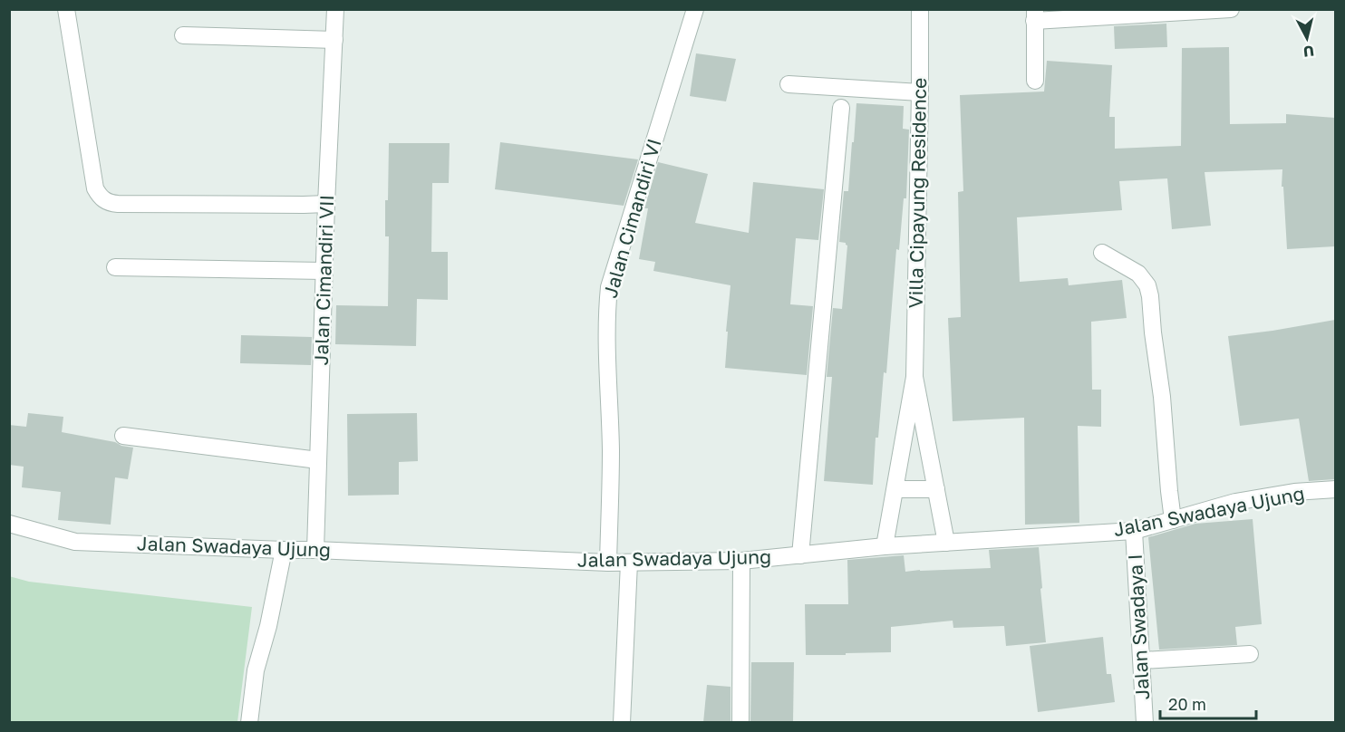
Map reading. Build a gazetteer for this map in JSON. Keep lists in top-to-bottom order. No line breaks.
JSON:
{"streets":{"street":["Villa Cipayung Residence","Jalan Cimandiri VI","Jalan Cimandiri VII","Jalan Swadaya Ujung","Jalan Swadaya I"]},"crossings":[["Villa Cipayung Residence","Jalan Swadaya Ujung"],["Jalan Cimandiri VI","Jalan Swadaya Ujung"],["Jalan Cimandiri VII","Jalan Swadaya Ujung"],["Jalan Swadaya Ujung","Jalan Swadaya I"]],"scale_bar":"20 m","north":"bottom"}
